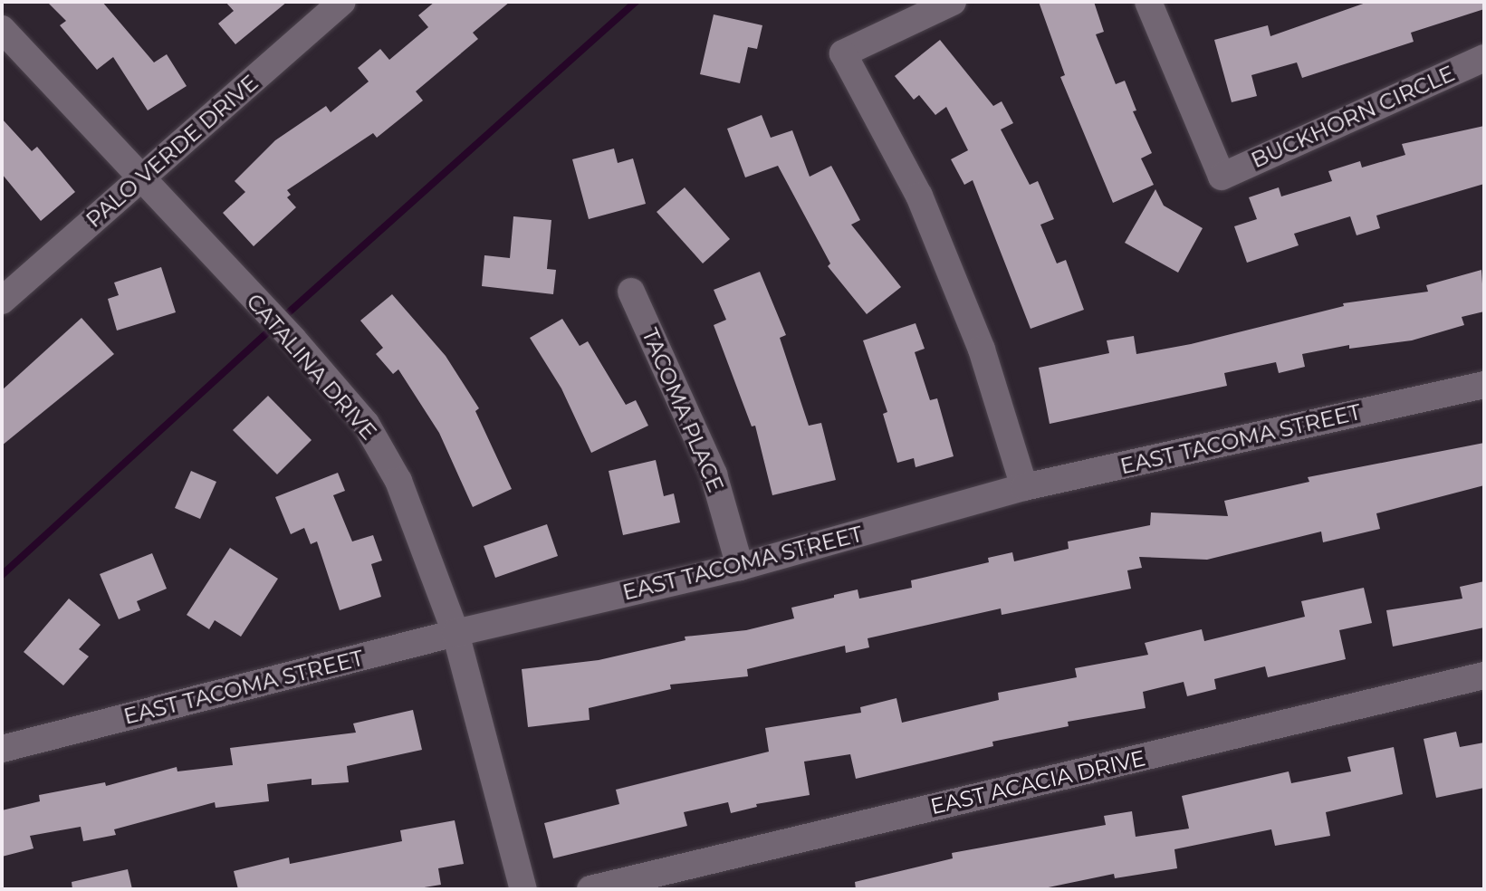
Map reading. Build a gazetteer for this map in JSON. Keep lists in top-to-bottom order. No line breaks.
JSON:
{"streets":{"street":["BUCKHORN CIRCLE","PALO VERDE DRIVE","CATALINA DRIVE","TACOMA PLACE","EAST TACOMA STREET","EAST ACACIA DRIVE"]},"crossings":[["PALO VERDE DRIVE","CATALINA DRIVE"],["CATALINA DRIVE","EAST TACOMA STREET"],["TACOMA PLACE","EAST TACOMA STREET"]]}
